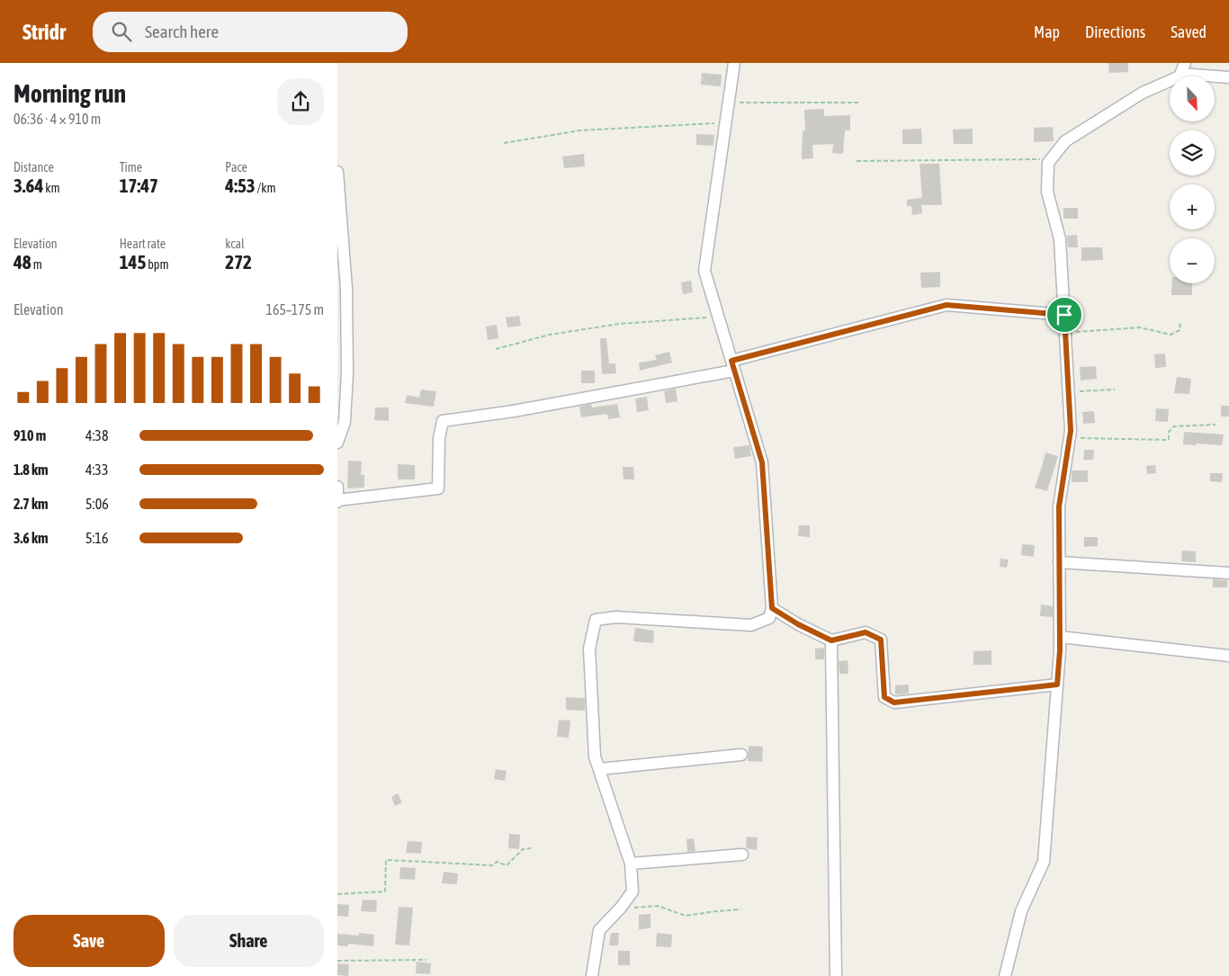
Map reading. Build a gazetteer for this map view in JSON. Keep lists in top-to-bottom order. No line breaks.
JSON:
{"north":"bottom right","page":{"header":"Stridr","search":"Search here","nav":["Map","Directions","Saved"],"heading":["Morning run","06:36 · 4 × 910 m"],"map_buttons":["+","−"],"stats":[["Distance","3.64 km"],["Time","17:47"],["Pace","4:53 /km"],["Elevation","48 m"],["Heart rate","145 bpm"],["kcal","272"]],"chart":["Elevation","165–175 m"],"list":[{"name":"910 m","note":"4:38"},{"name":"1.8 km","note":"4:33"},{"name":"2.7 km","note":"5:06"},{"name":"3.6 km","note":"5:16"}],"buttons":["Save","Share"]}}
